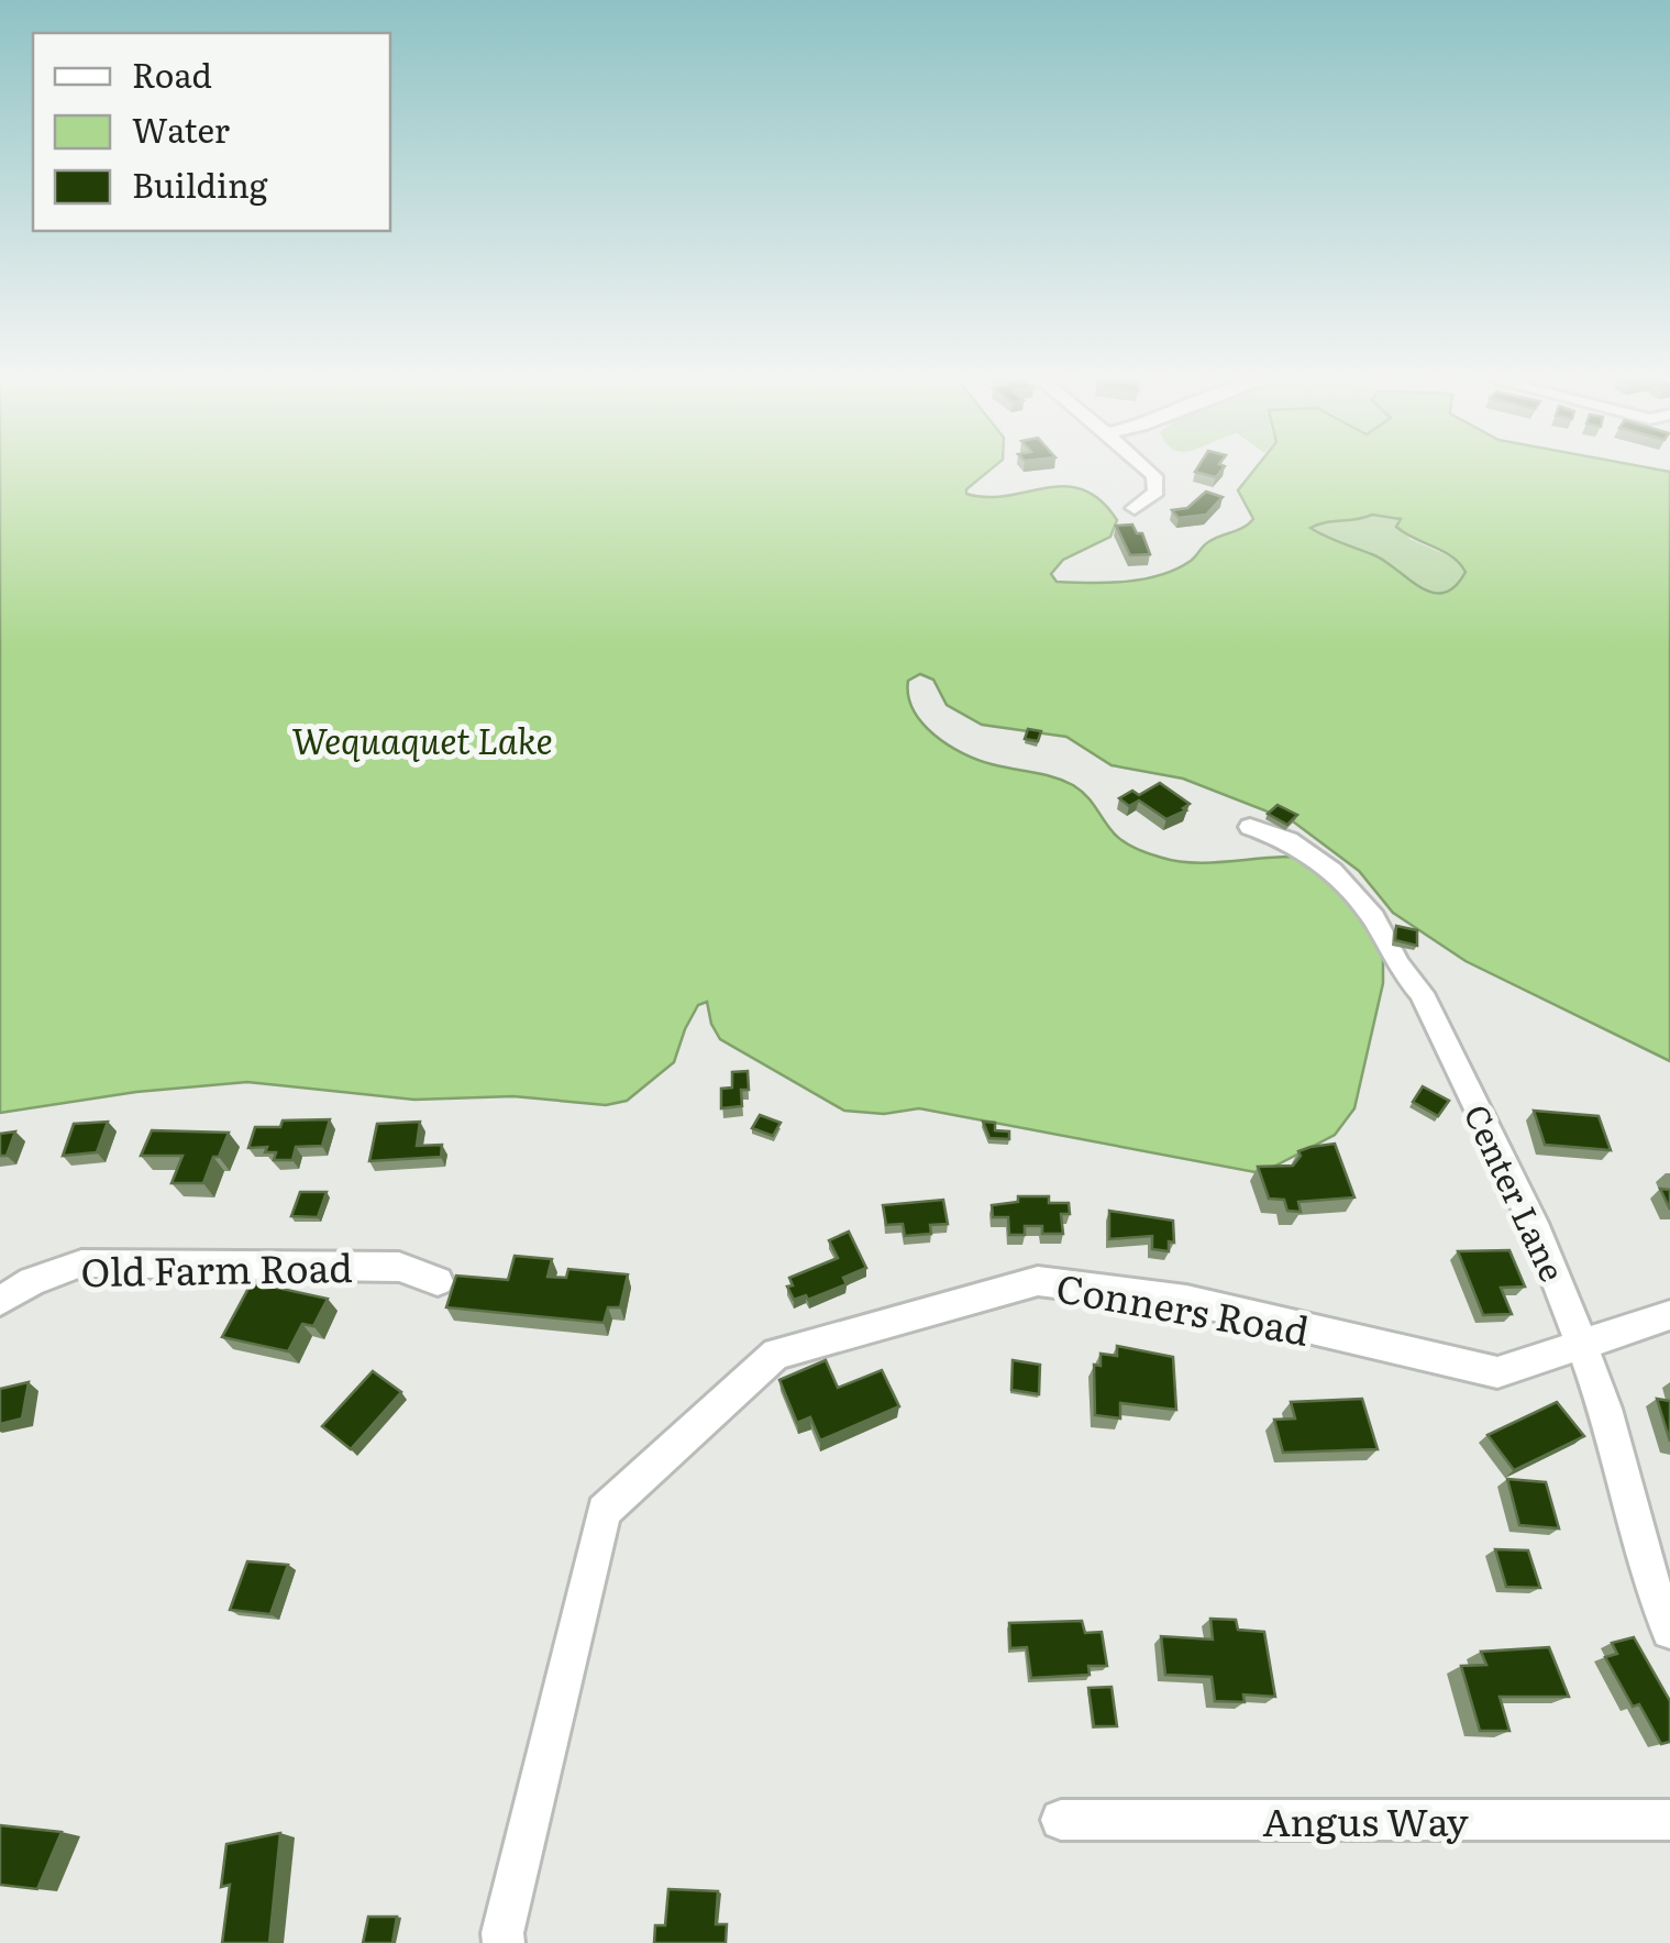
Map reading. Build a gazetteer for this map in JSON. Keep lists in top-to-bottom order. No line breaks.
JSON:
{"streets":{"street":["Center Lane","Old Farm Road","Conners Road","Angus Way"]},"crossings":[["Center Lane","Conners Road"]],"water":["Wequaquet Lake"],"legend":["Road","Water","Building"]}
